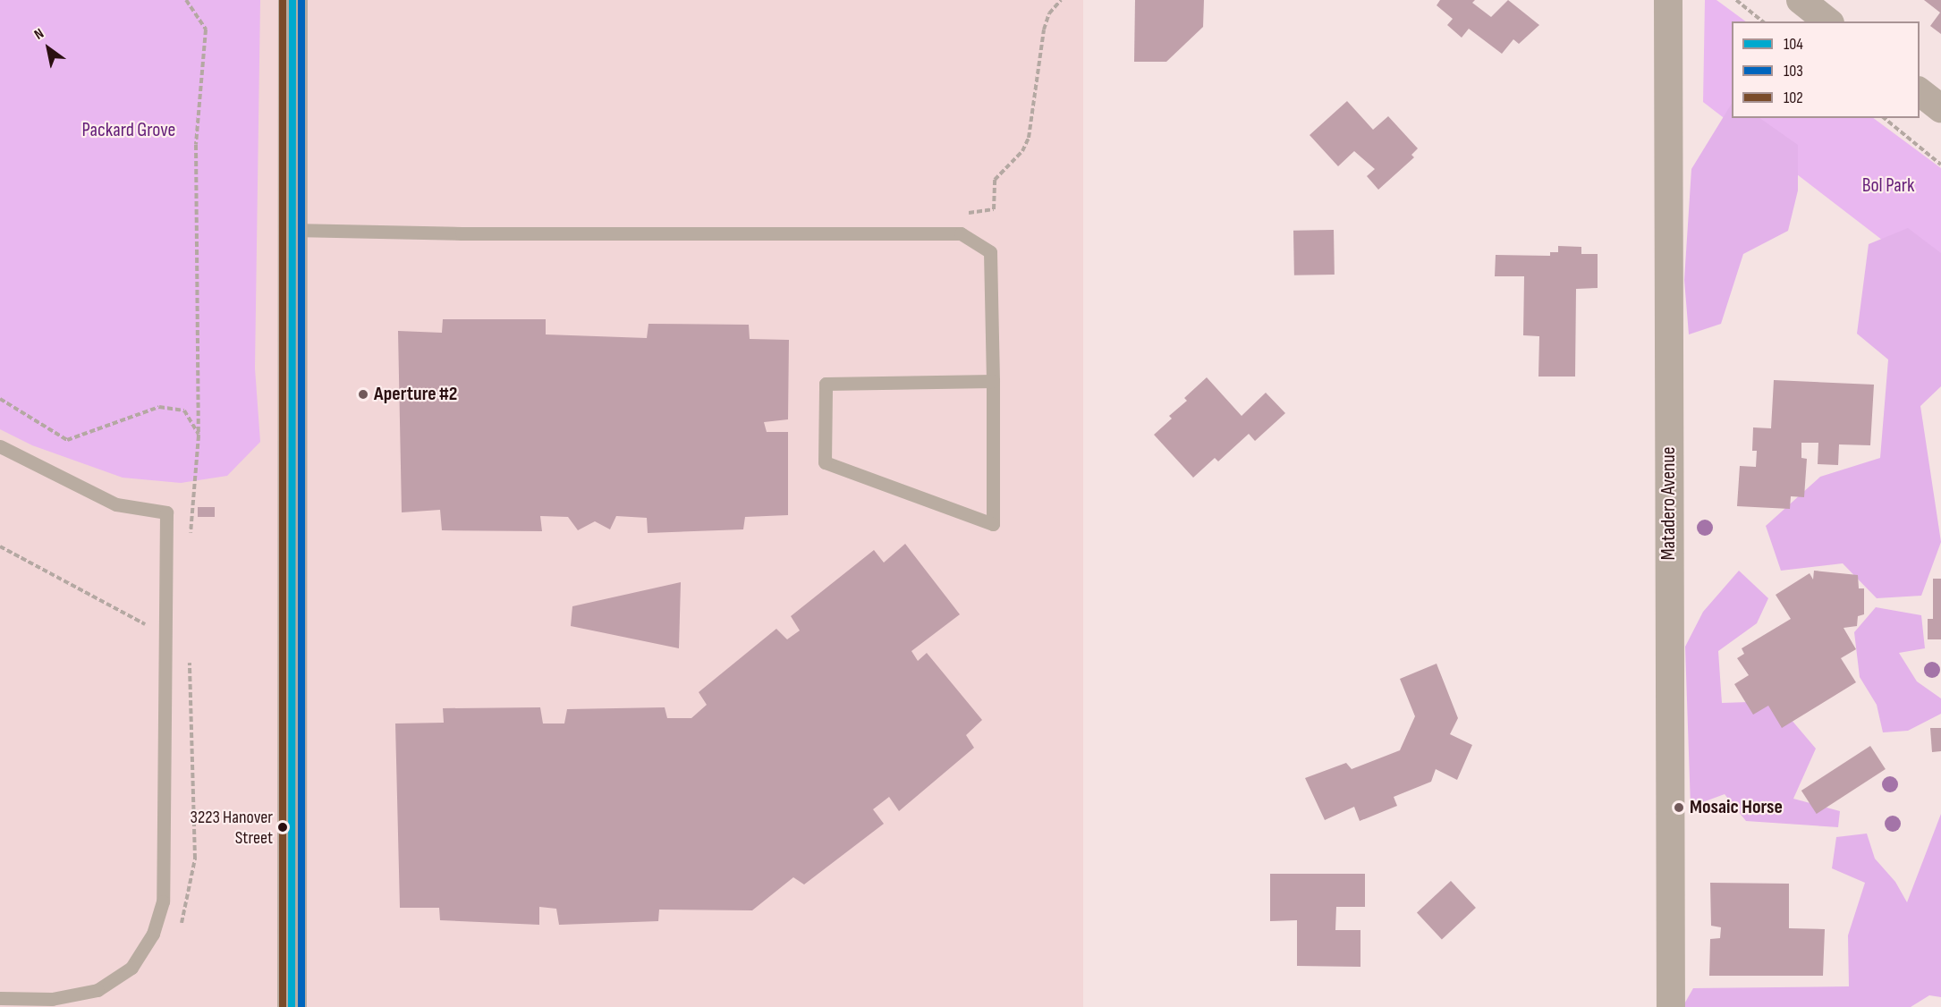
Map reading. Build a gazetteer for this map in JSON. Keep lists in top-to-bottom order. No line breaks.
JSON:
{"streets":{"street":["Matadero Avenue"]},"parks":["Packard Grove","Bol Park"],"places":["Aperture #2","Mosaic Horse","3223 Hanover Street"],"lines":["transit line 104","transit line 103","transit line 102"],"legend":["104","103","102"],"north":"top left"}
